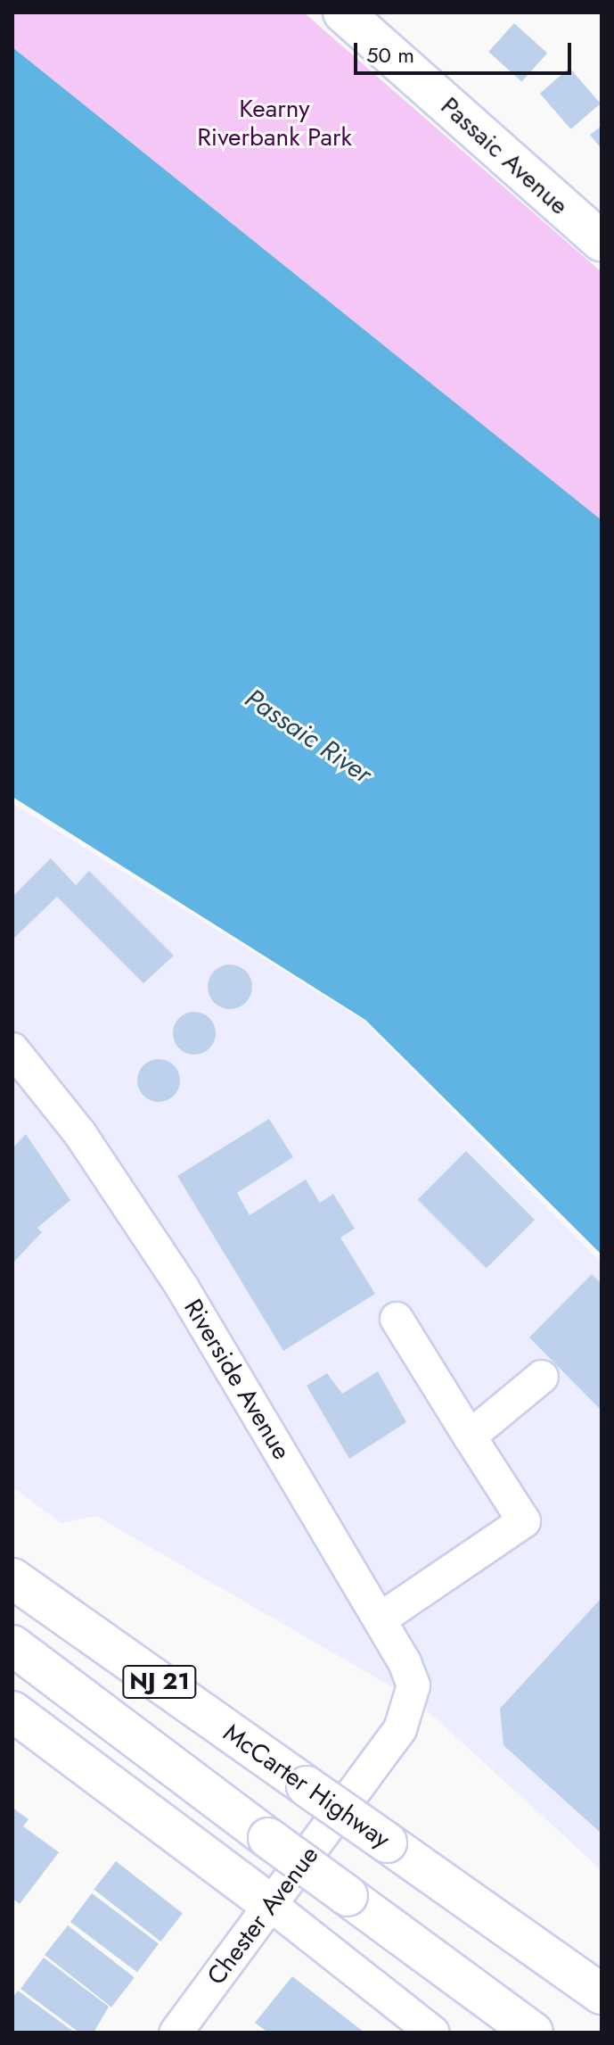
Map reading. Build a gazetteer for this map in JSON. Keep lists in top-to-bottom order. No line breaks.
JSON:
{"streets":{"main road":["Passaic Avenue","NJ 21","McCarter Highway"],"street":["Riverside Avenue","Chester Avenue"]},"crossings":[["Riverside Avenue","Chester Avenue"]],"water":["Passaic River"],"parks":["Kearny Riverbank Park"],"scale_bar":"50 m"}
